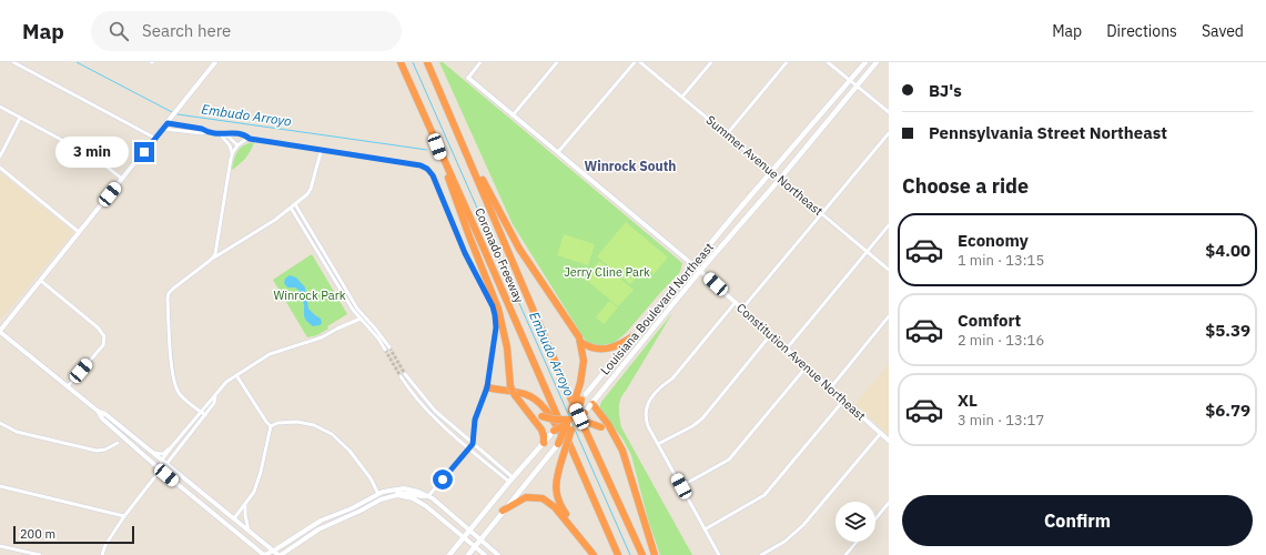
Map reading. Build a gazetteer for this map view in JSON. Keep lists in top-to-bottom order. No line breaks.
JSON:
{"streets":{"highway":["Coronado Freeway"],"main road":["Louisiana Boulevard Northeast"],"street":["Summer Avenue Northeast","Constitution Avenue Northeast"]},"crossings":[["Summer Avenue Northeast","Louisiana Boulevard Northeast"],["Louisiana Boulevard Northeast","Constitution Avenue Northeast"]],"districts":["Winrock South"],"water":["Embudo Arroyo"],"parks":["Jerry Cline Park","Winrock Park"],"scale_bar":"200 m","page":{"header":"Map","search":"Search here","nav":["Map","Directions","Saved"],"banner":["BJ's","Pennsylvania Street Northeast"],"bubble":"3 min","heading":"Choose a ride","list":[{"name":"Economy","note":"1 min · 13:15","value":"$4.00"},{"name":"Comfort","note":"2 min · 13:16","value":"$5.39"},{"name":"XL","note":"3 min · 13:17","value":"$6.79"}],"buttons":"Confirm","scale":"200 m"}}
